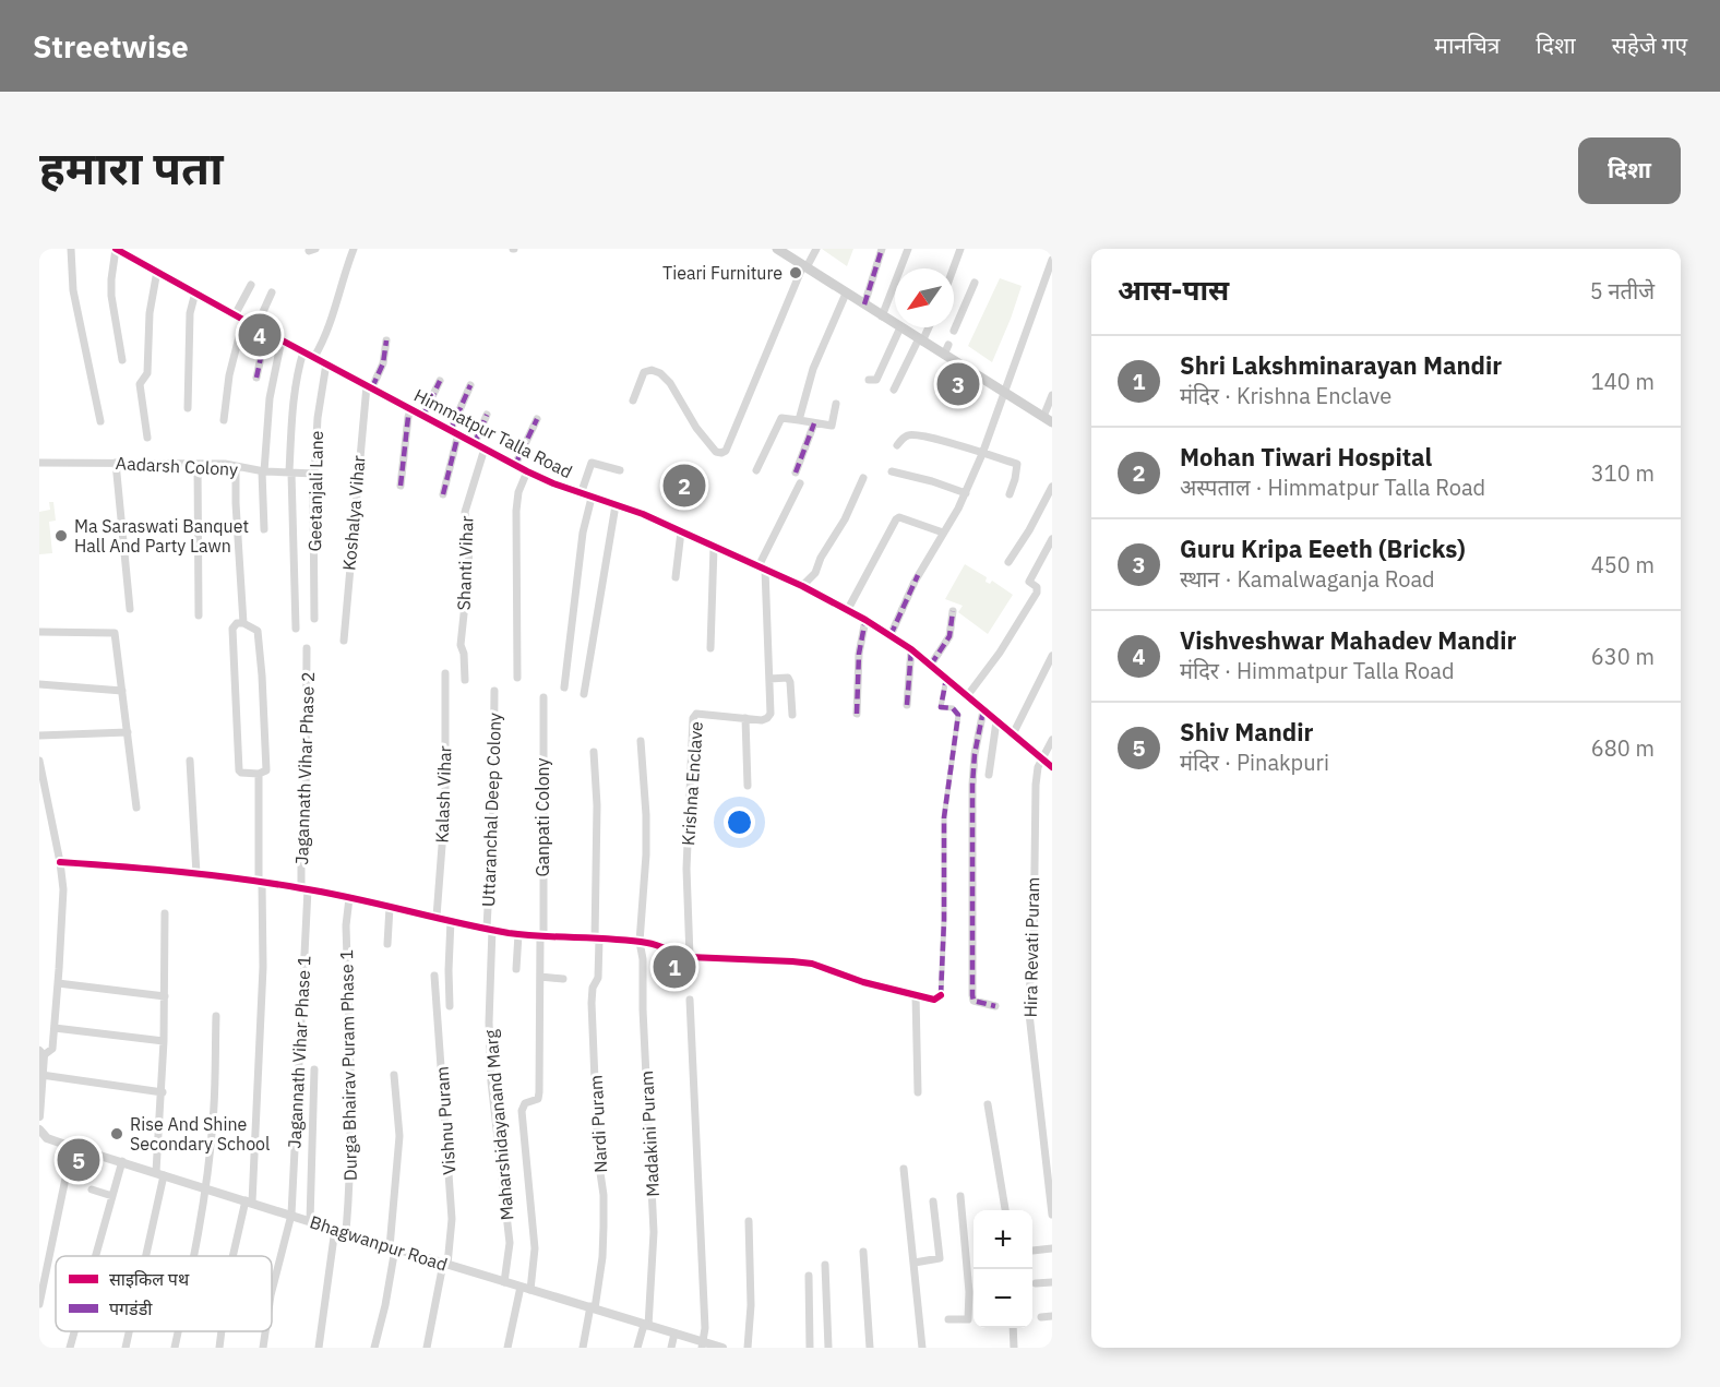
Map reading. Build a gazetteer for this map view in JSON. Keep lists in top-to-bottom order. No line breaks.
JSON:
{"streets":{"street":["Himmatpur Talla Road","Aadarsh Colony","Geetanjali Lane","Koshalya Vihar","Shanti Vihar","Jagannath Vihar Phase 2","Krishna Enclave","Kalash Vihar","Uttaranchal Deep Colony","Ganpati Colony","Hira Revati Puram","Jagannath Vihar Phase 1","Durga Bhairav Puram Phase 1","Vishnu Puram","Nardi Puram","Maharshidayanand Marg","Madakini Puram","Bhagwanpur Road"]},"crossings":[["Himmatpur Talla Road","Geetanjali Lane"],["Himmatpur Talla Road","Koshalya Vihar"],["Himmatpur Talla Road","Shanti Vihar"],["Himmatpur Talla Road","Krishna Enclave"],["Himmatpur Talla Road","Hira Revati Puram"],["Aadarsh Colony","Geetanjali Lane"],["Jagannath Vihar Phase 2","Jagannath Vihar Phase 1"],["Uttaranchal Deep Colony","Maharshidayanand Marg"],["Ganpati Colony","Bhagwanpur Road"],["Jagannath Vihar Phase 1","Bhagwanpur Road"],["Durga Bhairav Puram Phase 1","Bhagwanpur Road"],["Vishnu Puram","Bhagwanpur Road"],["Nardi Puram","Bhagwanpur Road"],["Maharshidayanand Marg","Bhagwanpur Road"],["Madakini Puram","Bhagwanpur Road"]],"places":["Tieari Furniture","Ma Saraswati Banquet Hall And Party Lawn","Rise And Shine Secondary School"],"legend":["साइकिल पथ","पगडंडी"],"north":"bottom left","page":{"header":"Streetwise","nav":["मानचित्र","दिशा","सहेजे गए"],"title":"हमारा पता","buttons":"दिशा","heading":["आस-पास","5 नतीजे"],"pins":["4","3","2","1","5"],"list":[{"mark":"1","name":"Shri Lakshminarayan Mandir","note":"मंदिर · Krishna Enclave","value":"140 m"},{"mark":"2","name":"Mohan Tiwari Hospital","note":"अस्पताल · Himmatpur Talla Road","value":"310 m"},{"mark":"3","name":"Guru Kripa Eeeth (Bricks)","note":"स्थान · Kamalwaganja Road","value":"450 m"},{"mark":"4","name":"Vishveshwar Mahadev Mandir","note":"मंदिर · Himmatpur Talla Road","value":"630 m"},{"mark":"5","name":"Shiv Mandir","note":"मंदिर · Pinakpuri","value":"680 m"}],"map_buttons":["+","−"]}}
